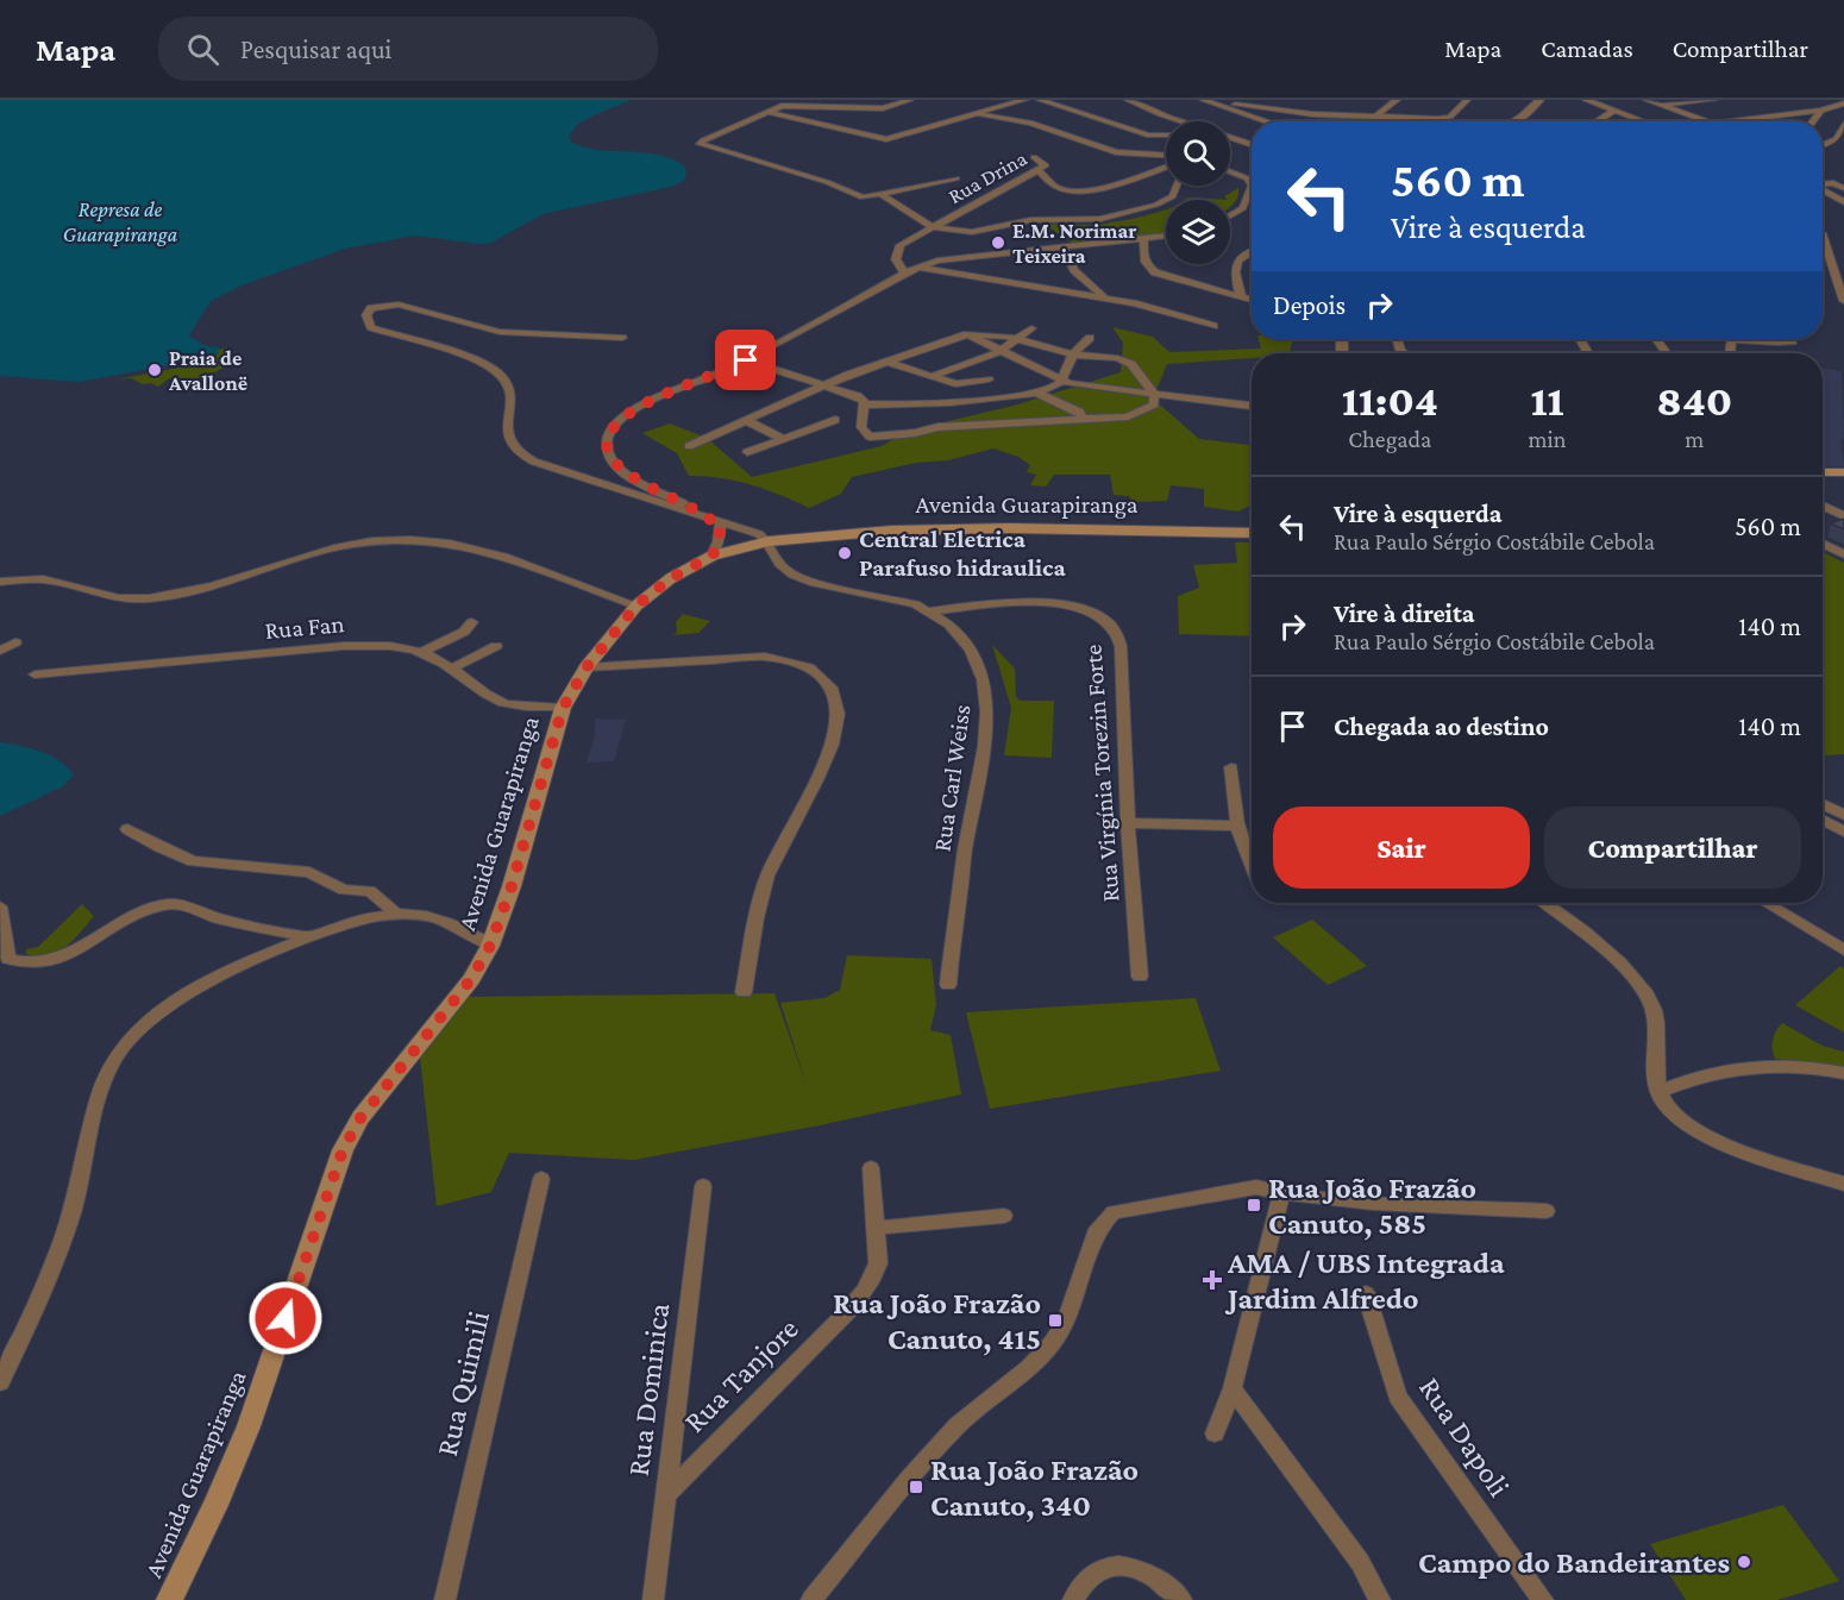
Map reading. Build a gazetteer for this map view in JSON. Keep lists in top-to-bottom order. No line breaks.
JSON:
{"streets":{"main road":["Avenida Guarapiranga"],"street":["Rua Drina","Rua Fan","Rua Virgínia Torezin Forte","Rua Carl Weiss","Rua Tanjore","Rua Quimili","Rua Dominica","Rua Dapoli"]},"crossings":[["Avenida Guarapiranga","Rua Fan"],["Avenida Guarapiranga","Rua Carl Weiss"],["Rua Virgínia Torezin Forte","Rua Carl Weiss"],["Rua Tanjore","Rua Dominica"]],"water":["Represa de Guarapiranga"],"places":{"other":["E.M. Norimar Teixeira","Praia de Avallonë","Central Eletrica Parafuso hidraulica","Campo do Bandeirantes"],"transit":["Rua João Frazão Canuto, 585","Rua João Frazão Canuto, 415","Rua João Frazão Canuto, 340"],"health":["AMA / UBS Integrada Jardim Alfredo"]},"page":{"header":"Mapa","search":"Pesquisar aqui","nav":["Mapa","Camadas","Compartilhar"],"turn":["560 m","Vire à esquerda"],"then":"Depois","eta":["11:04","Chegada","11","min","840","m"],"list":[{"name":"Vire à esquerda","note":"Rua Paulo Sérgio Costábile Cebola","value":"560 m"},{"name":"Vire à direita","note":"Rua Paulo Sérgio Costábile Cebola","value":"140 m"},{"name":"Chegada ao destino","value":"140 m"}],"buttons":["Sair","Compartilhar"]}}
